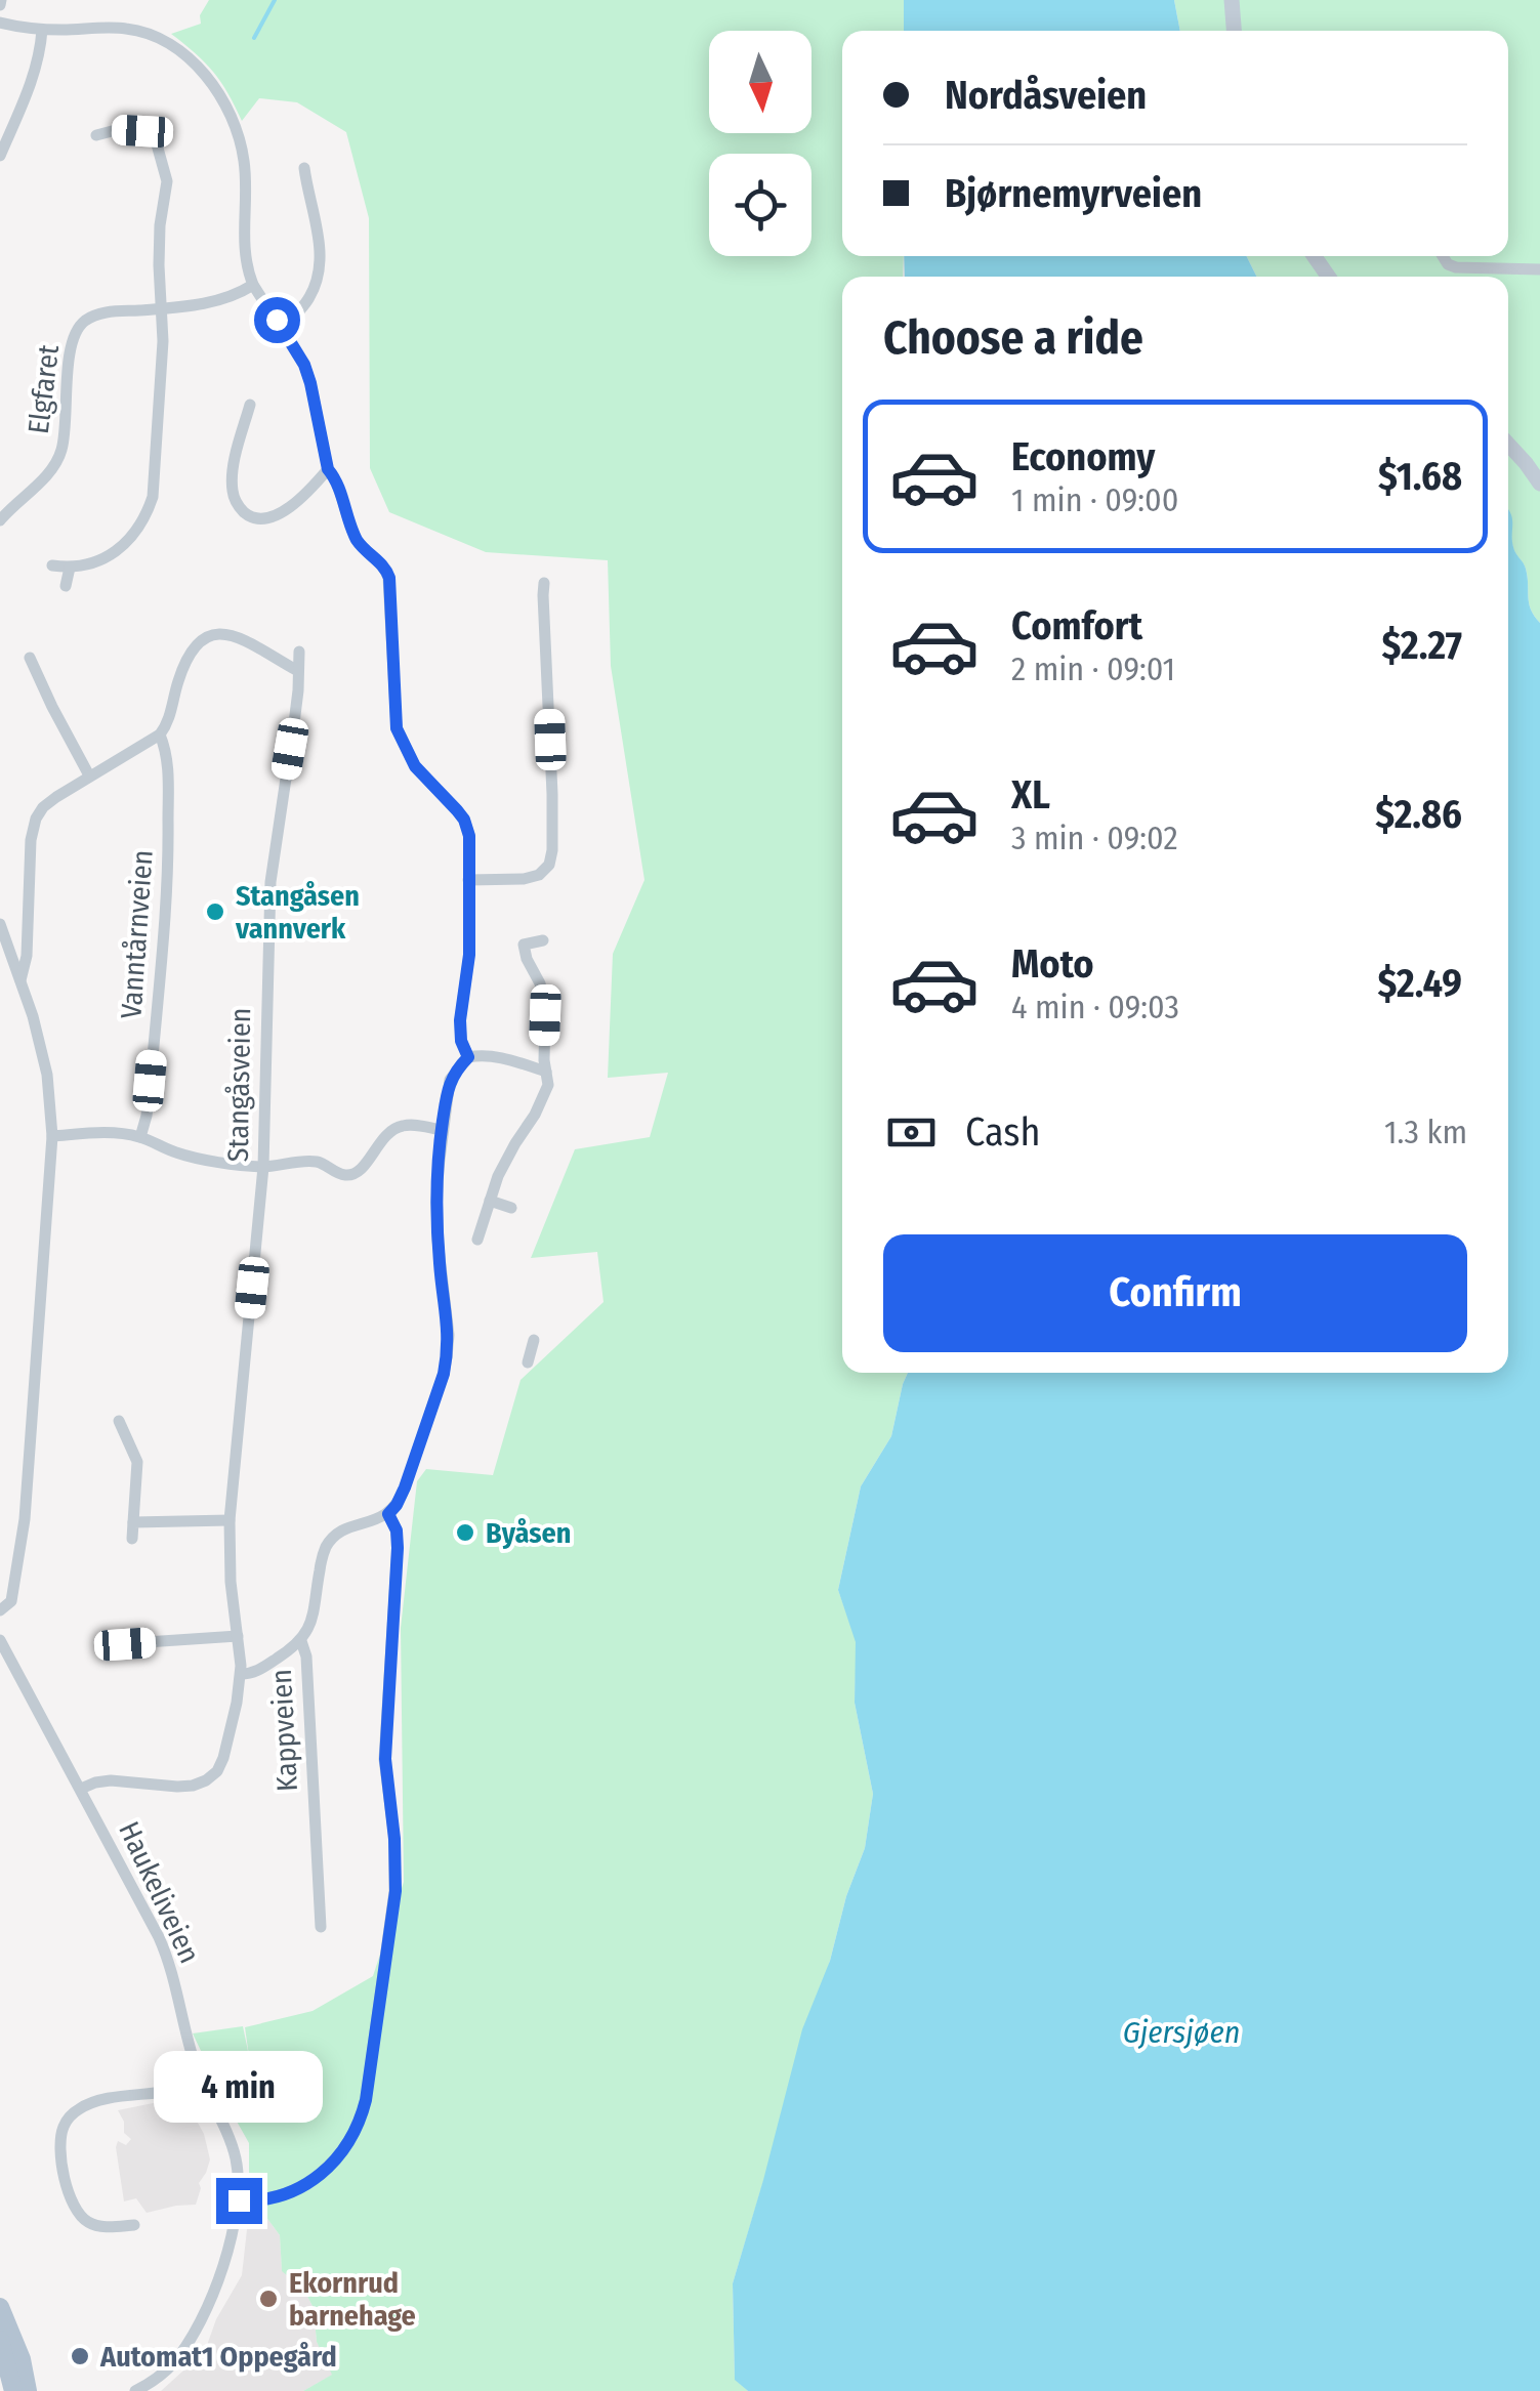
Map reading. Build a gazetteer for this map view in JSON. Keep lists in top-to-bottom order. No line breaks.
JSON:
{"streets":{"street":["Elgfaret","Vanntårnveien","Stangåsveien","Kappveien","Haukeliveien"]},"crossings":[["Stangåsveien","Haukeliveien"]],"water":["Gjersjøen"],"places":["Stangåsen vannverk","Byåsen","Ekornrud barnehage","Automat1 Oppegård"],"north":"bottom","page":{"banner":["Nordåsveien","Bjørnemyrveien"],"heading":"Choose a ride","list":[{"name":"Economy","note":"1 min · 09:00","value":"$1.68"},{"name":"Comfort","note":"2 min · 09:01","value":"$2.27"},{"name":"XL","note":"3 min · 09:02","value":"$2.86"},{"name":"Moto","note":"4 min · 09:03","value":"$2.49"}],"pay":["Cash","1.3 km"],"buttons":"Confirm","bubble":"4 min"}}
